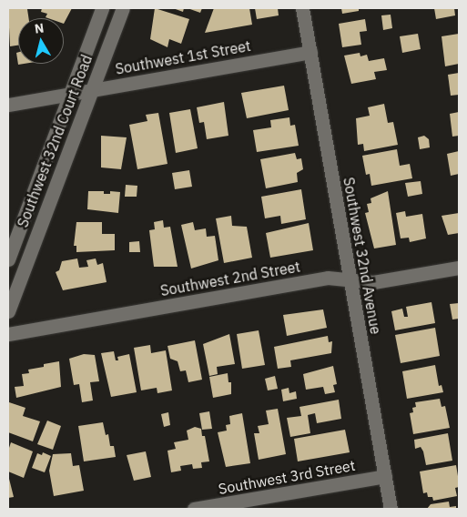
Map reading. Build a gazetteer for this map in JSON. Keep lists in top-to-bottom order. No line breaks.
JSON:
{"streets":{"street":["Southwest 1st Street","Southwest 32nd Court Road","Southwest 32nd Avenue","Southwest 2nd Street","Southwest 3rd Street"]},"crossings":[["Southwest 1st Street","Southwest 32nd Court Road"],["Southwest 1st Street","Southwest 32nd Avenue"],["Southwest 32nd Avenue","Southwest 2nd Street"],["Southwest 32nd Avenue","Southwest 3rd Street"]],"north":"top"}
